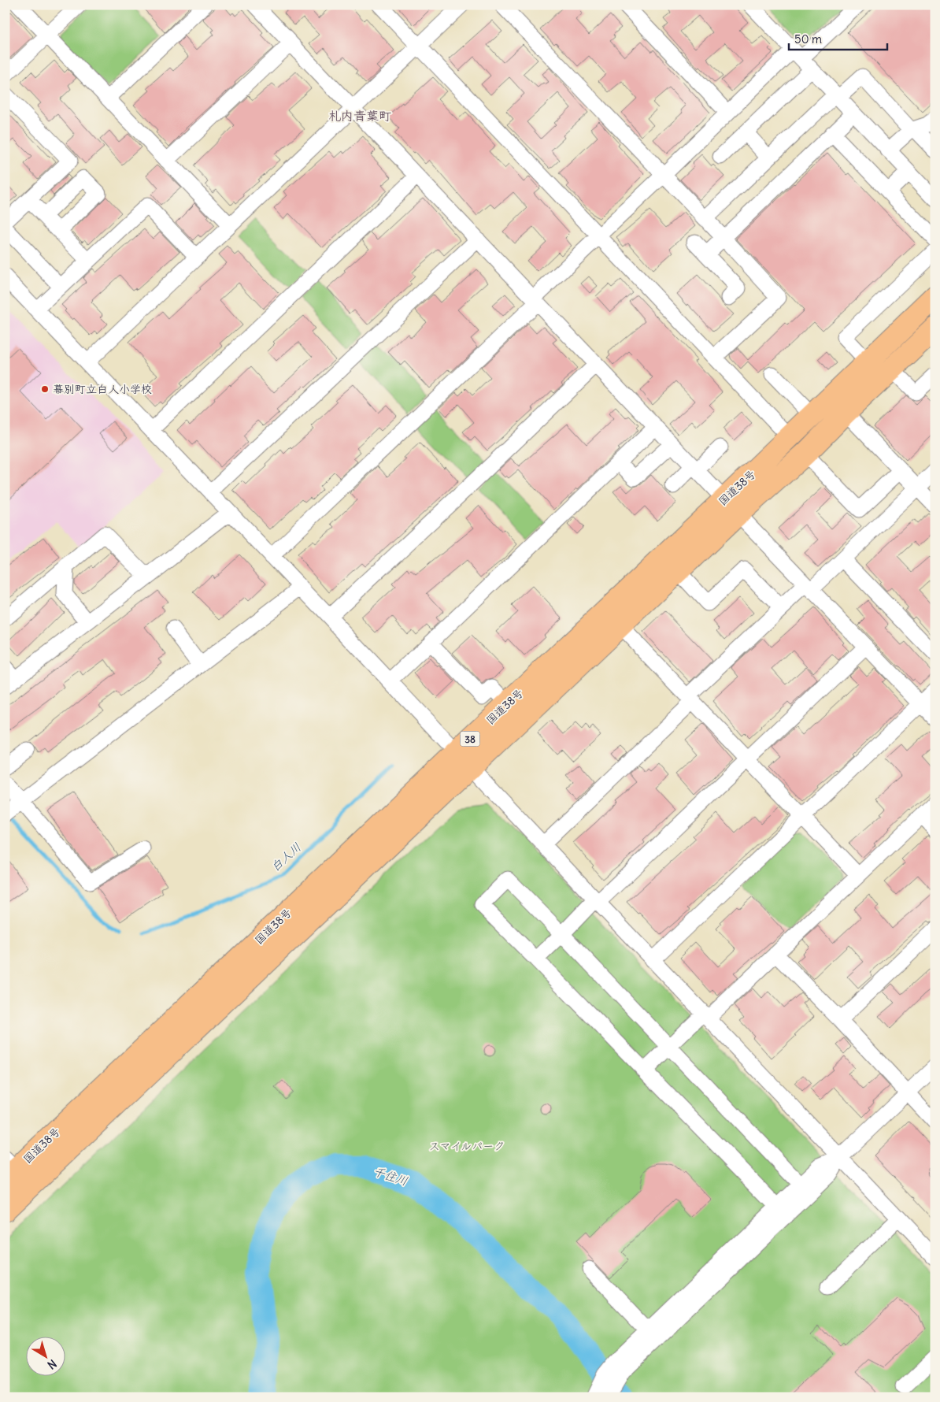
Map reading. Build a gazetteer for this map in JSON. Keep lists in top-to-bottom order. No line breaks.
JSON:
{"streets":{"highway":["国道38号","38"]},"districts":["札内青葉町"],"water":["白人川","千住川"],"parks":["スマイルパーク"],"places":["幕別町立白人小学校"],"scale_bar":"50 m","north":"bottom right"}
